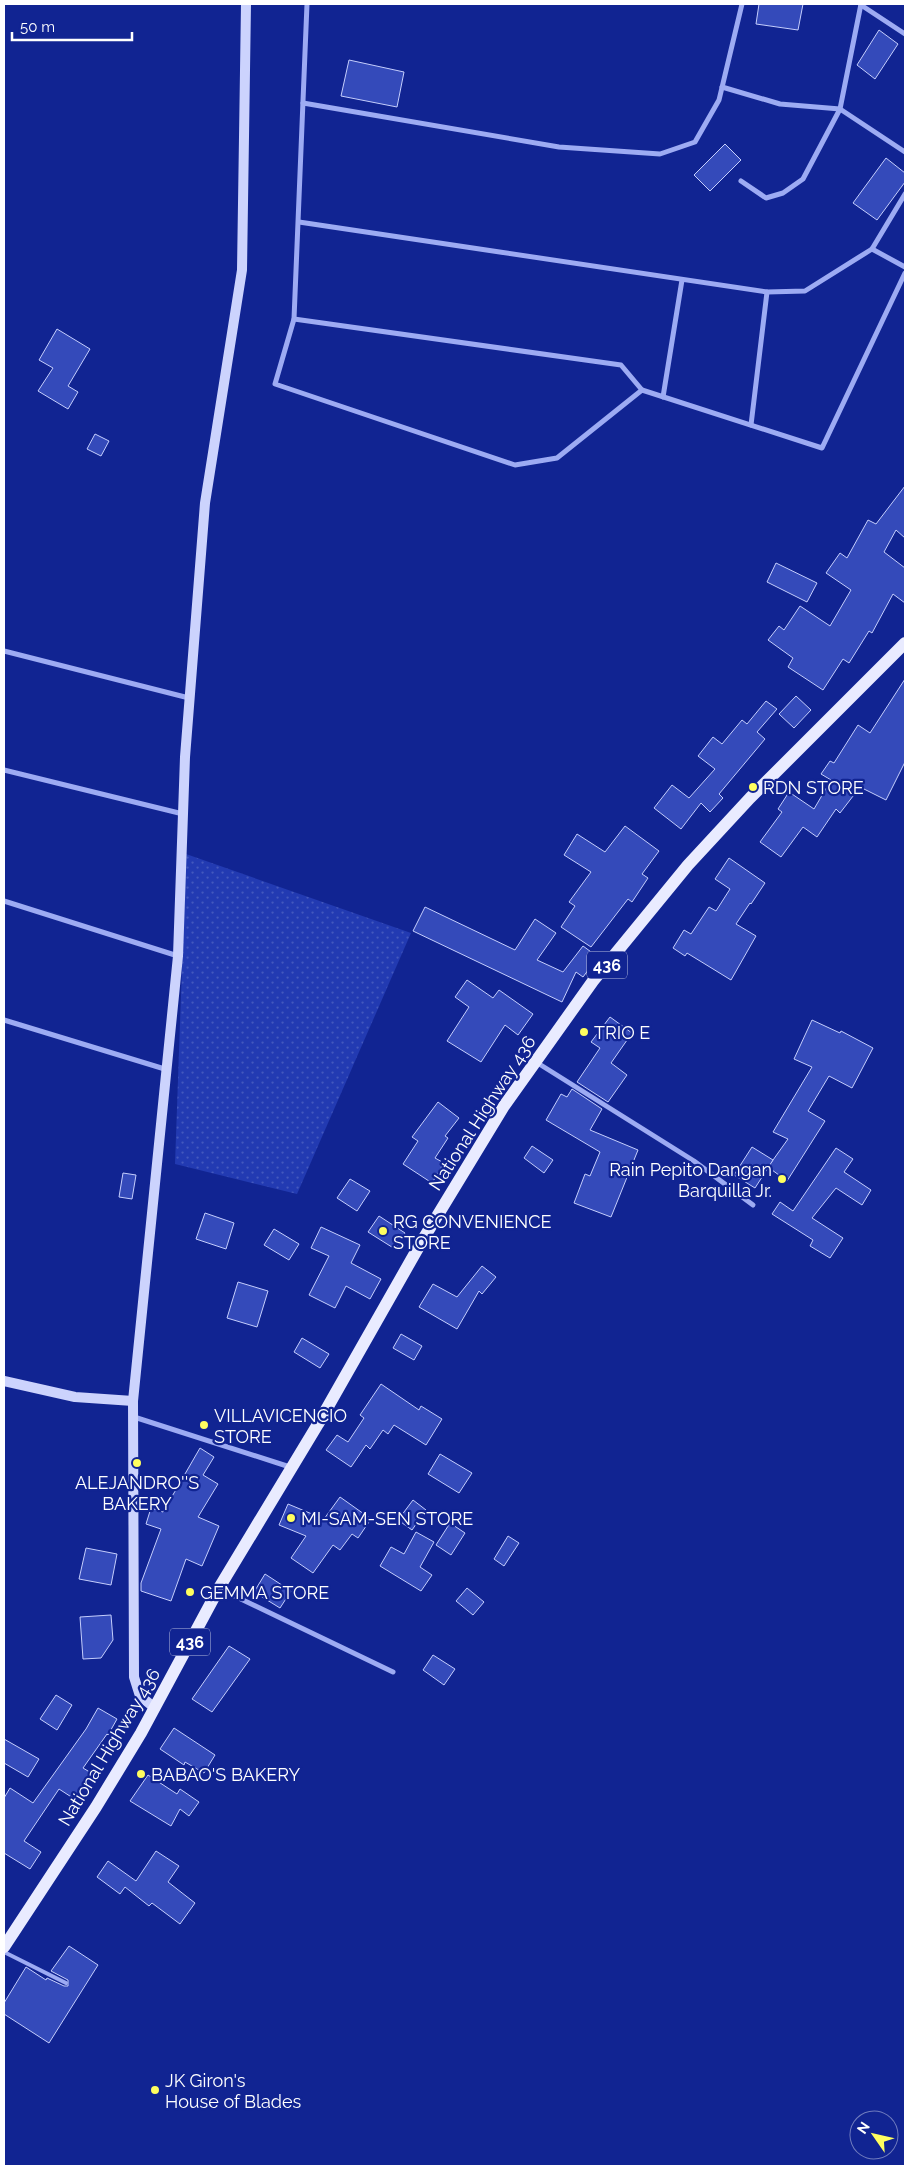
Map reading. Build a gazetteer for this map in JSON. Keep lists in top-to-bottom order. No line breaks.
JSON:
{"streets":{"main road":["436","National Highway 436"]},"places":["RDN STORE","TRIO E","Rain Pepito Dangan Barquilla Jr.","RG CONVENIENCE STORE","VILLAVICENCIO STORE","ALEJANDRO''S BAKERY","MI-SAM-SEN STORE","GEMMA STORE","BABAO'S BAKERY","JK Giron's House of Blades"],"scale_bar":"50 m","north":"top left"}
